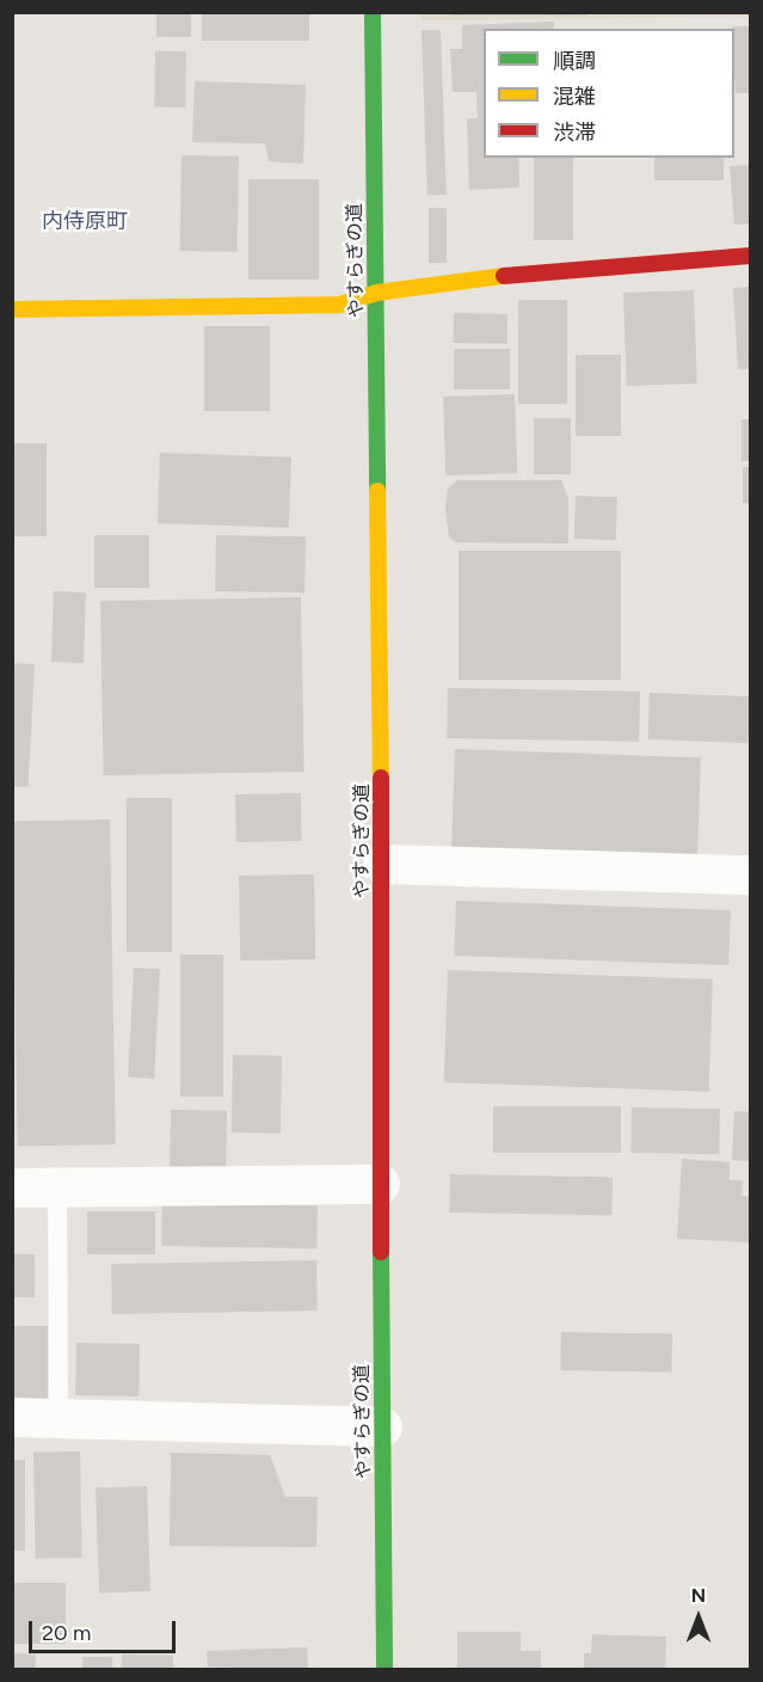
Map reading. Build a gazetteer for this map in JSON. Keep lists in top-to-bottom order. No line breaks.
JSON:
{"streets":{"street":["やすらぎの道"]},"districts":["内侍原町"],"legend":["順調","混雑","渋滞"],"scale_bar":"20 m","north":"top"}
